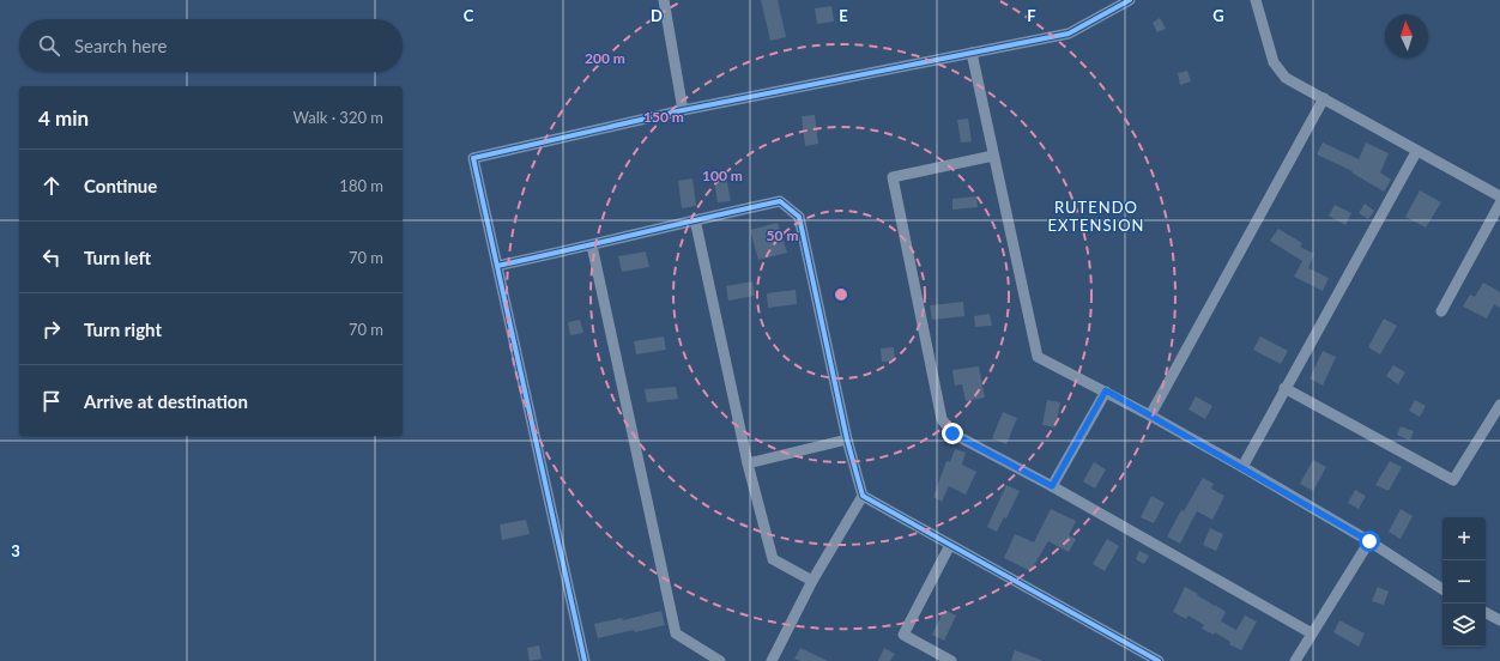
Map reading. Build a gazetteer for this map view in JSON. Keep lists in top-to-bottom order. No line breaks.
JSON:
{"districts":["RUTENDO EXTENSION"],"north":"top","page":{"search":"Search here","heading":["4 min","Walk · 320 m"],"list":[["Continue","180 m"],["Turn left","70 m"],["Turn right","70 m"],"Arrive at destination"],"map_buttons":["+","−"]},"grid":{"columns":["C","D","E","F","G"],"rows":["3"]},"rings":["200 m","150 m","100 m","50 m"]}
